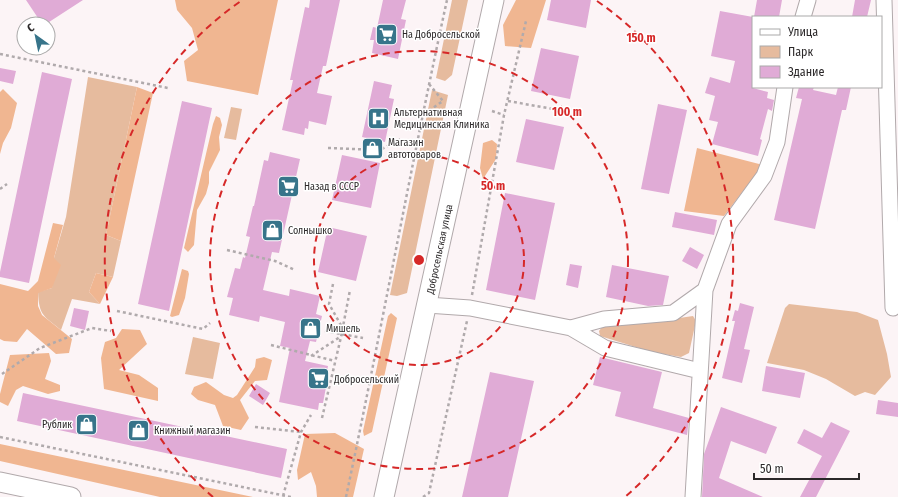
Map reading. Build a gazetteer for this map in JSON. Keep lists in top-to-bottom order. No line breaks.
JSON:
{"streets":{"main road":["Добросельская улица"]},"places":{"supermarket":["На Добросельской","Назад в СССР","Добросельский"],"hospital":["Альтернативная Mедицинская Kлиника"],"shop":["Магазин автотоваров","Солнышко","Мишель","Рублик","Книжный магазин"]},"legend":["Улица","Парк","Здание"],"scale_bar":"50 m","north":"top left","rings":["150 m","100 m","50 m"]}
